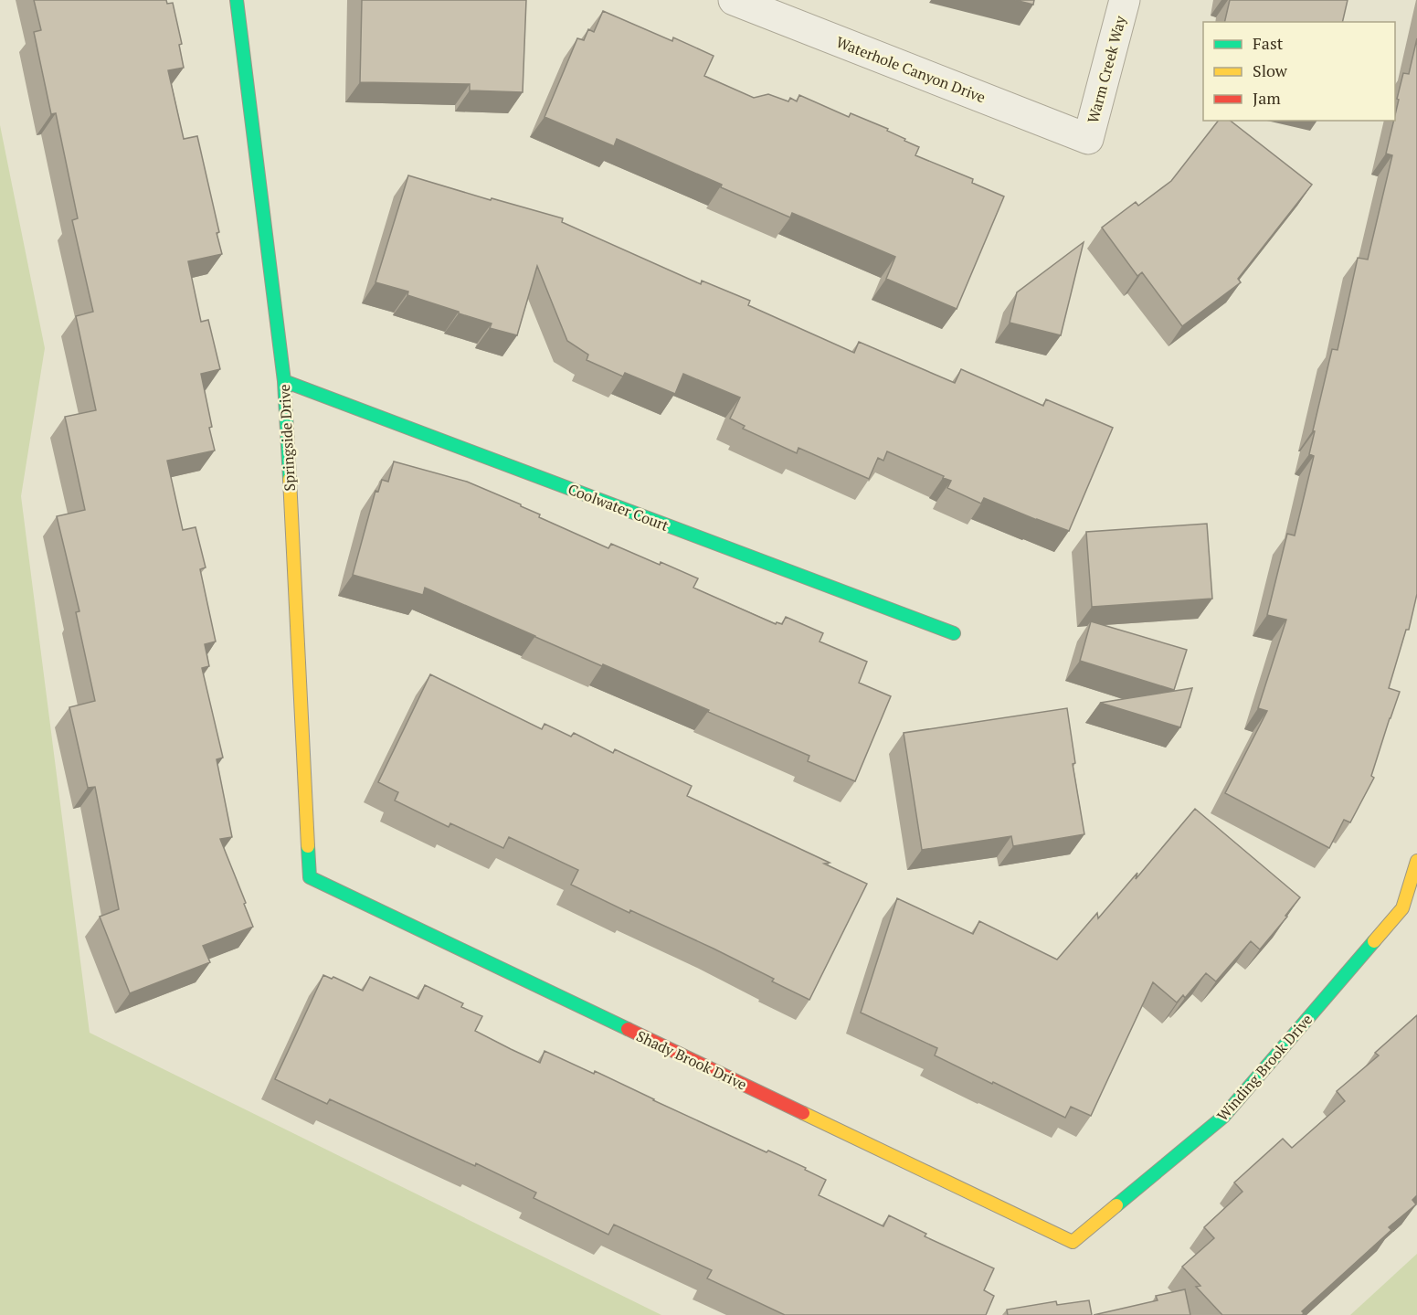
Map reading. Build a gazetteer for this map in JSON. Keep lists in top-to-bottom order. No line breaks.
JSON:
{"streets":{"street":["Waterhole Canyon Drive","Warm Creek Way","Springside Drive","Coolwater Court","Shady Brook Drive","Winding Brook Drive"]},"crossings":[["Waterhole Canyon Drive","Warm Creek Way"],["Springside Drive","Coolwater Court"],["Springside Drive","Shady Brook Drive"],["Shady Brook Drive","Winding Brook Drive"]],"legend":["Fast","Slow","Jam"]}
